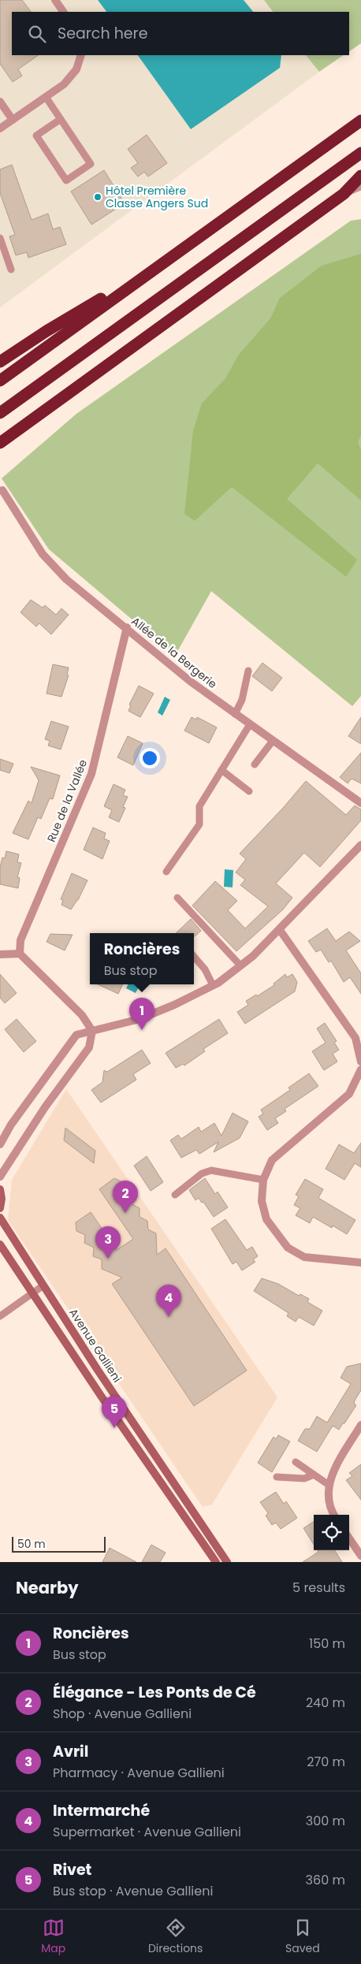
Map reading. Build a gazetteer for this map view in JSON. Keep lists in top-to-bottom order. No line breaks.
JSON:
{"streets":{"main road":["Avenue Gallieni"],"street":["Allée de la Bergerie","Rue de la Vallée"]},"crossings":[["Allée de la Bergerie","Rue de la Vallée"]],"places":["Hôtel Première Classe Angers Sud"],"scale_bar":"50 m","page":{"search":"Search here","popup":["Roncières","Bus stop"],"pins":["1","2","3","4","5"],"scale":"50 m","heading":["Nearby","5 results"],"list":[{"mark":"1","name":"Roncières","note":"Bus stop","value":"150 m"},{"mark":"2","name":"Élégance - Les Ponts de Cé","note":"Shop · Avenue Gallieni","value":"240 m"},{"mark":"3","name":"Avril","note":"Pharmacy · Avenue Gallieni","value":"270 m"},{"mark":"4","name":"Intermarché","note":"Supermarket · Avenue Gallieni","value":"300 m"},{"mark":"5","name":"Rivet","note":"Bus stop · Avenue Gallieni","value":"360 m"}],"nav":["Map","Directions","Saved"]}}
